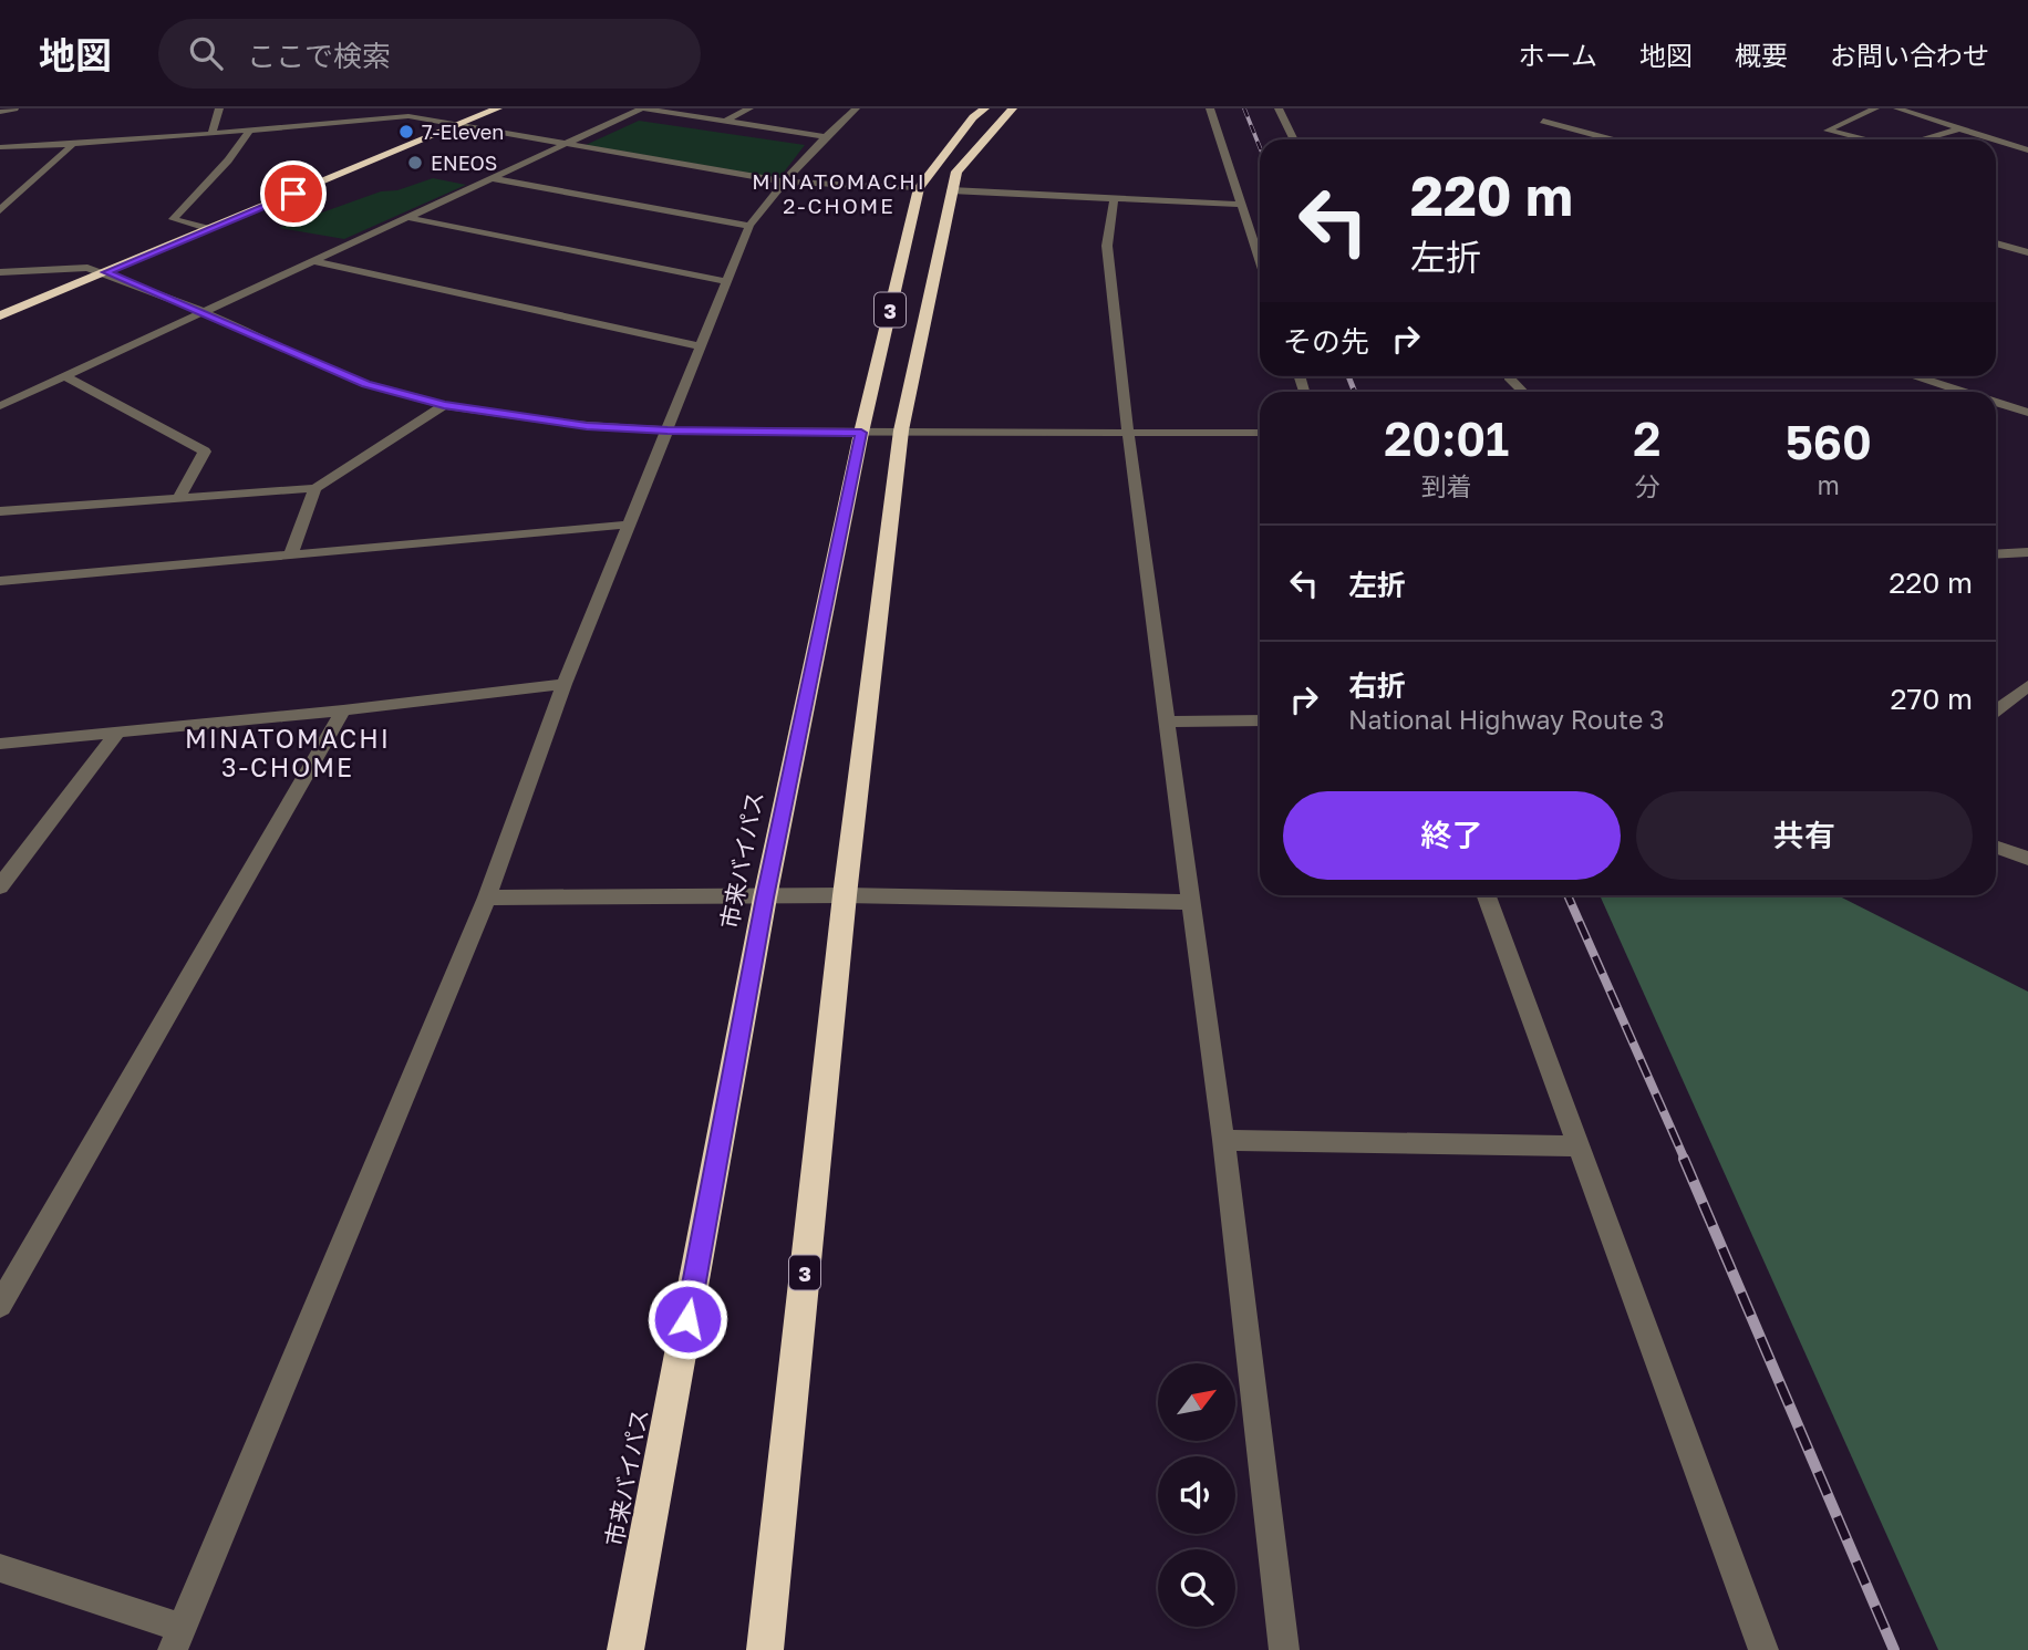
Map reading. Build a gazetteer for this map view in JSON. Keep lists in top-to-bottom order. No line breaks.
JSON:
{"streets":{"highway":["3","市来バイパス"]},"districts":["MINATOMACHI 2-CHOME","MINATOMACHI 3-CHOME"],"places":["7-Eleven","ENEOS"],"north":"top right","page":{"header":"地図","search":"ここで検索","nav":["ホーム","地図","概要","お問い合わせ"],"turn":["220 m","左折"],"then":"その先","eta":["20:01","到着","2","分","560","m"],"list":[{"name":"左折","value":"220 m"},{"name":"右折","note":"National Highway Route 3","value":"270 m"}],"buttons":["終了","共有"]}}
